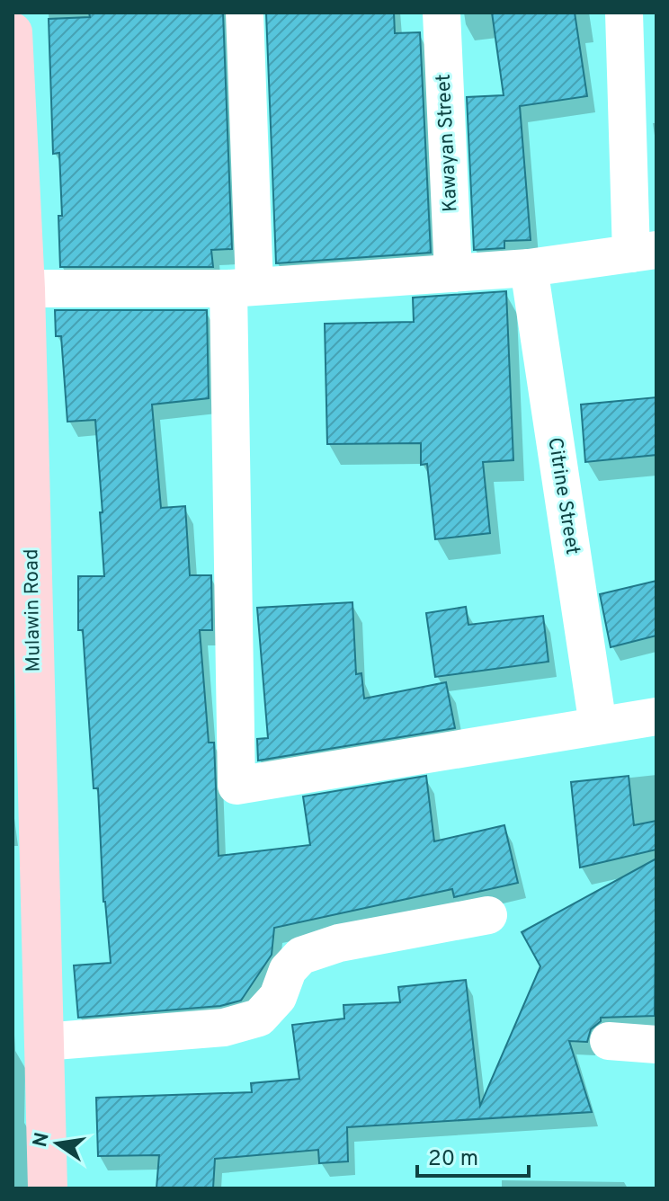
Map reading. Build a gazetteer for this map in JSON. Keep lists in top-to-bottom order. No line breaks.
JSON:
{"streets":{"main road":["Mulawin Road"],"street":["Kawayan Street","Citrine Street"]},"scale_bar":"20 m","north":"left"}
